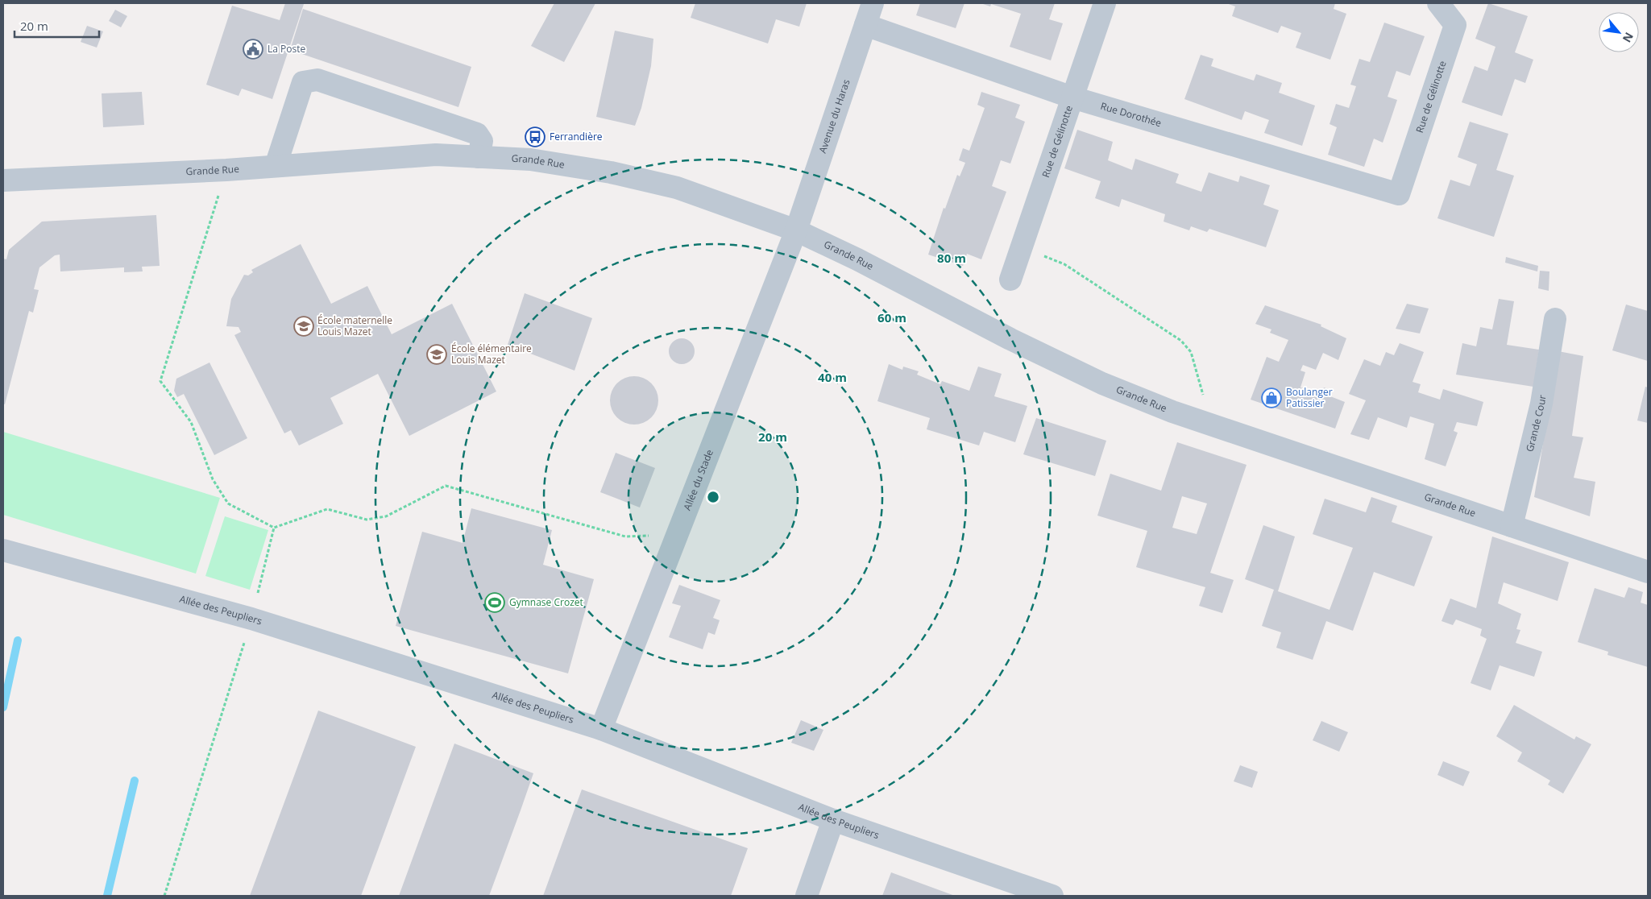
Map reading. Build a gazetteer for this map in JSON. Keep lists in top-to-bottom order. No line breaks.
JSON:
{"streets":{"street":["Rue de Gélinotte","Rue Dorothée","Avenue du Haras","Grande Rue","Grande Cour","Allée du Stade","Allée des Peupliers"]},"crossings":[["Rue de Gélinotte","Rue Dorothée"],["Rue Dorothée","Avenue du Haras"],["Avenue du Haras","Grande Rue"],["Avenue du Haras","Allée du Stade"],["Grande Rue","Grande Cour"],["Grande Rue","Allée du Stade"],["Allée du Stade","Allée des Peupliers"]],"places":{"public building":["La Poste"],"bus stop":["Ferrandière"],"school or university":["École maternelle Louis Mazet","École élémentaire Louis Mazet"],"shop":["Boulanger Patissier"],"sports":["Gymnase Crozet"]},"scale_bar":"20 m","north":"bottom right","rings":["80 m","60 m","40 m","20 m"]}
